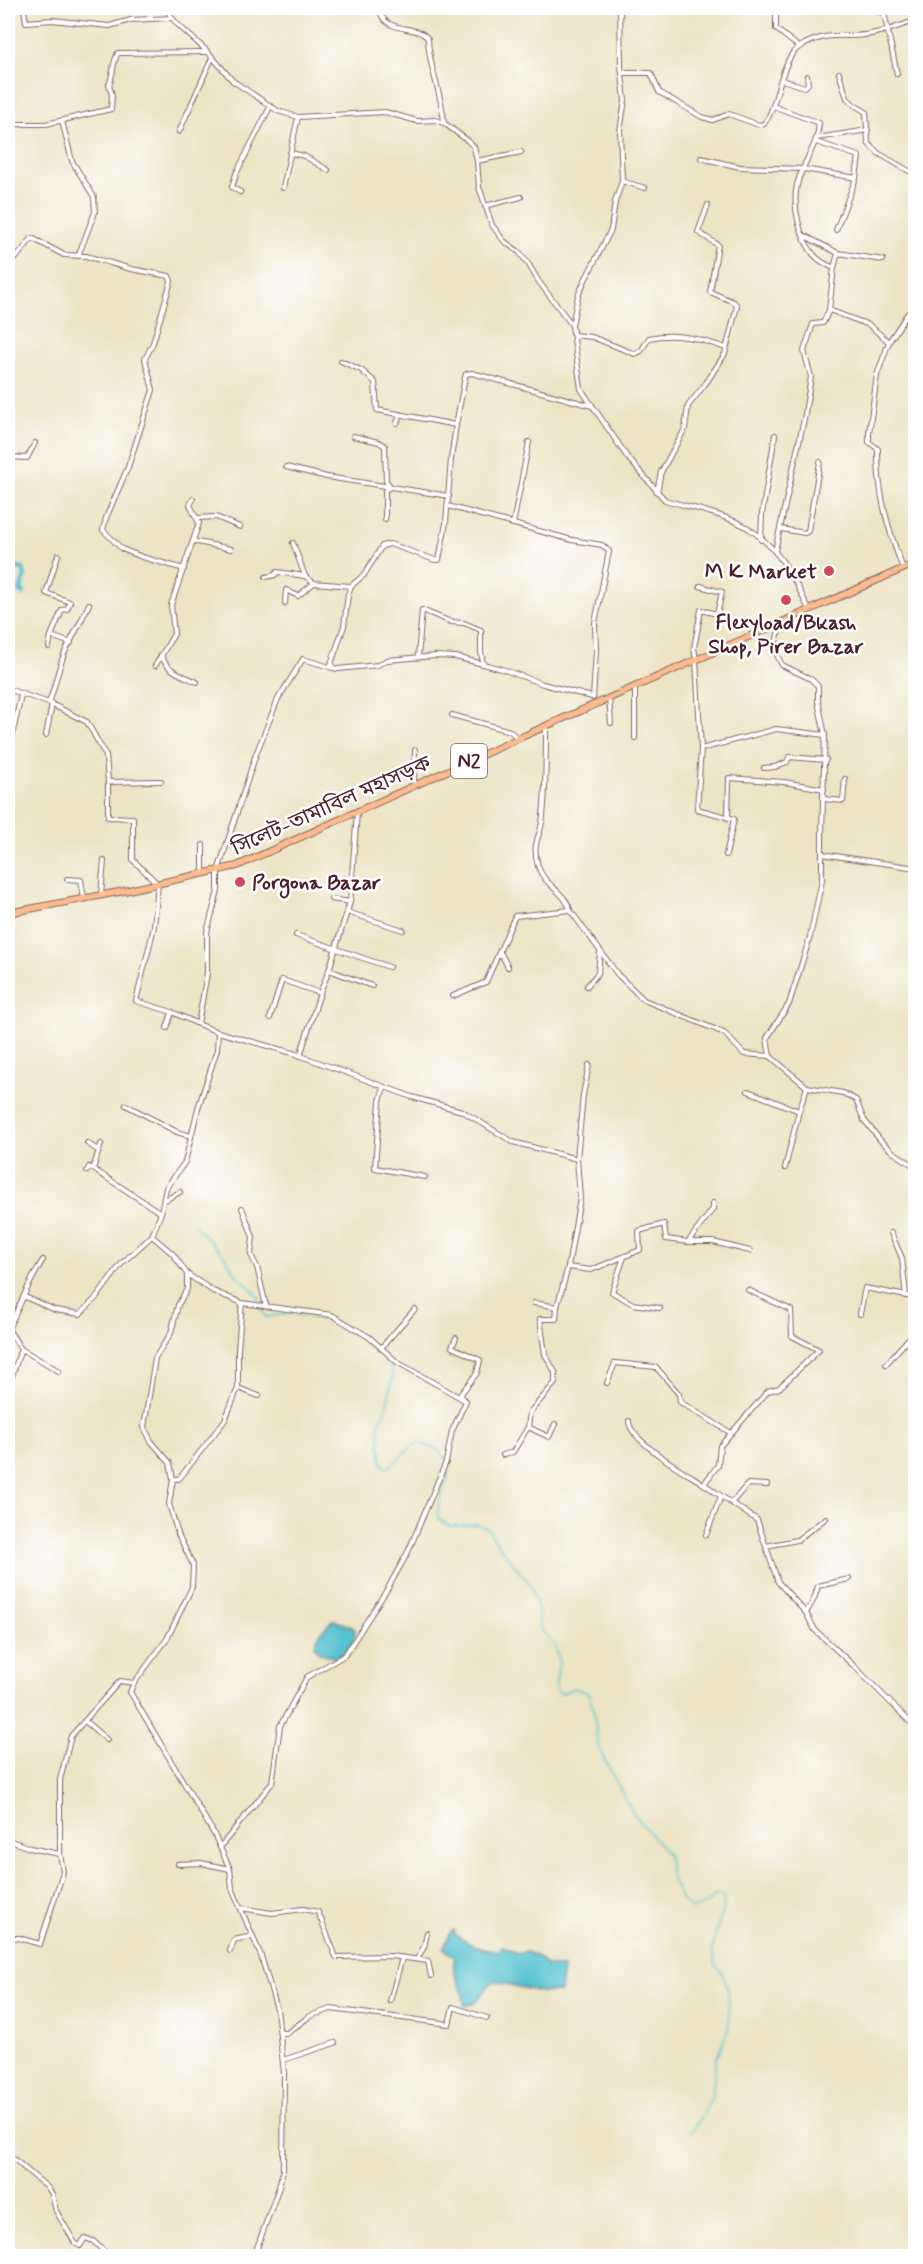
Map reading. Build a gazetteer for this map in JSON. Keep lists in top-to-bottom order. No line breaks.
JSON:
{"streets":{"highway":["N2","সিলেট-তামাবিল মহাসড়ক"]},"places":["M K Market","Flexyload/Bkash Shop, Pirer Bazar","Porgona Bazar"]}
